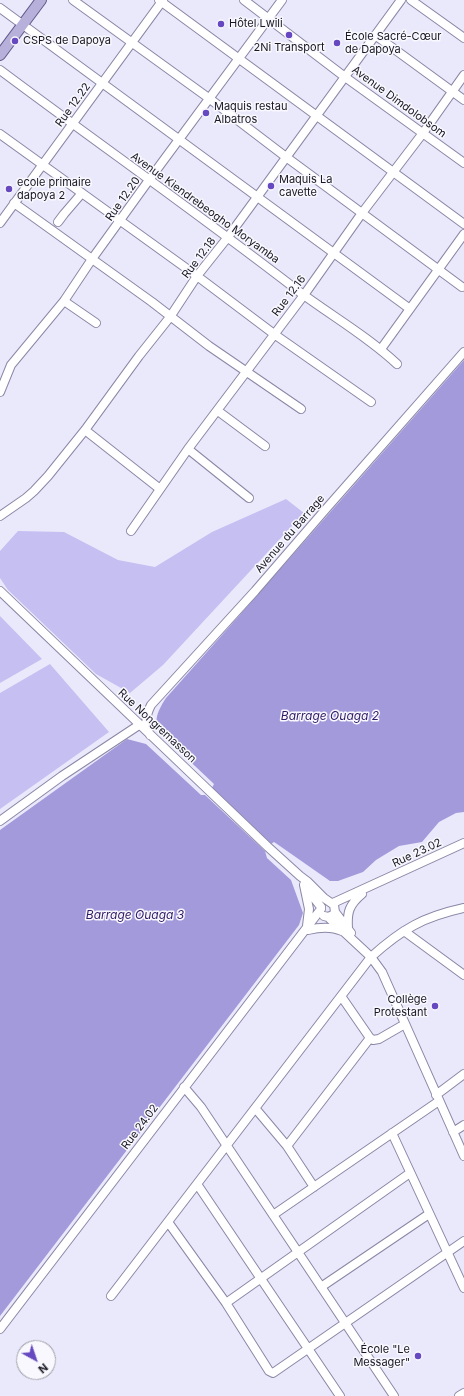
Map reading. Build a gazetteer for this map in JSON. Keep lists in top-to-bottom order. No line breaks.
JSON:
{"streets":{"street":["Avenue Dimdolobsom","Rue 12.22","Rue 12.20","Avenue Kiendrebeogho Moryamba","Rue 12.18","Rue 12.16","Avenue du Barrage","Rue Nongremasson","Rue 23.02","Rue 24.02"]},"crossings":[["Avenue Dimdolobsom","Rue 12.20"],["Avenue Dimdolobsom","Rue 12.18"],["Avenue Dimdolobsom","Rue 12.16"],["Rue 12.22","Avenue Kiendrebeogho Moryamba"],["Rue 12.20","Avenue Kiendrebeogho Moryamba"],["Avenue Kiendrebeogho Moryamba","Rue 12.18"],["Avenue Kiendrebeogho Moryamba","Rue 12.16"],["Avenue du Barrage","Rue Nongremasson"],["Rue Nongremasson","Rue 23.02"],["Rue Nongremasson","Rue 24.02"],["Rue 23.02","Rue 24.02"]],"water":["Barrage Ouaga 2","Barrage Ouaga 3"],"places":["Hôtel Lwili","2Ni Transport","CSPS de Dapoya","École Sacré-Cœur de Dapoya","Maquis restau Albatros","Maquis La cavette","ecole primaire dapoya 2","Collège Protestant","École \"Le Messager\""],"north":"bottom right"}
